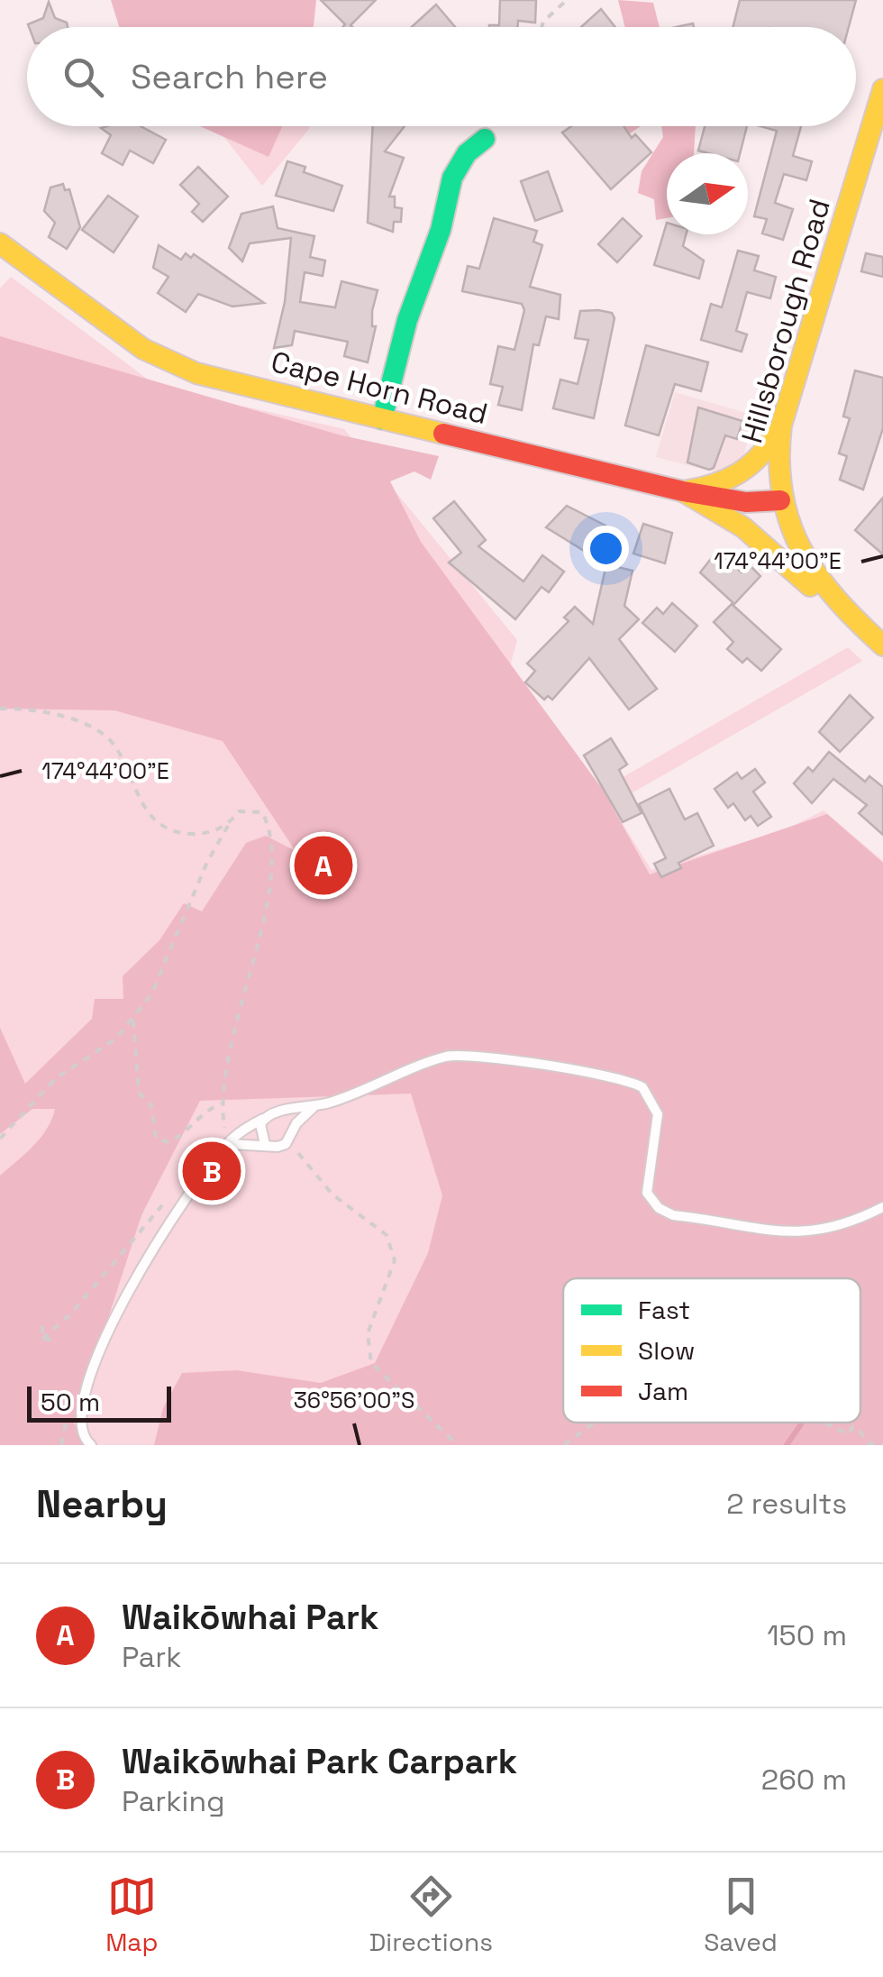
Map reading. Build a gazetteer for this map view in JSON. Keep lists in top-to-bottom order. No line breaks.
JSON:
{"streets":{"street":["Hillsborough Road","Cape Horn Road"]},"crossings":[["Hillsborough Road","Cape Horn Road"]],"legend":["Fast","Slow","Jam"],"scale_bar":"50 m","north":"right","page":{"search":"Search here","pins":["A","B"],"scale":"50 m","heading":["Nearby","2 results"],"list":[{"mark":"A","name":"Waikōwhai Park","note":"Park","value":"150 m"},{"mark":"B","name":"Waikōwhai Park Carpark","note":"Parking","value":"260 m"}],"nav":["Map","Directions","Saved"]},"coordinates":["174°44'00\"E","36°56'00\"S"]}
